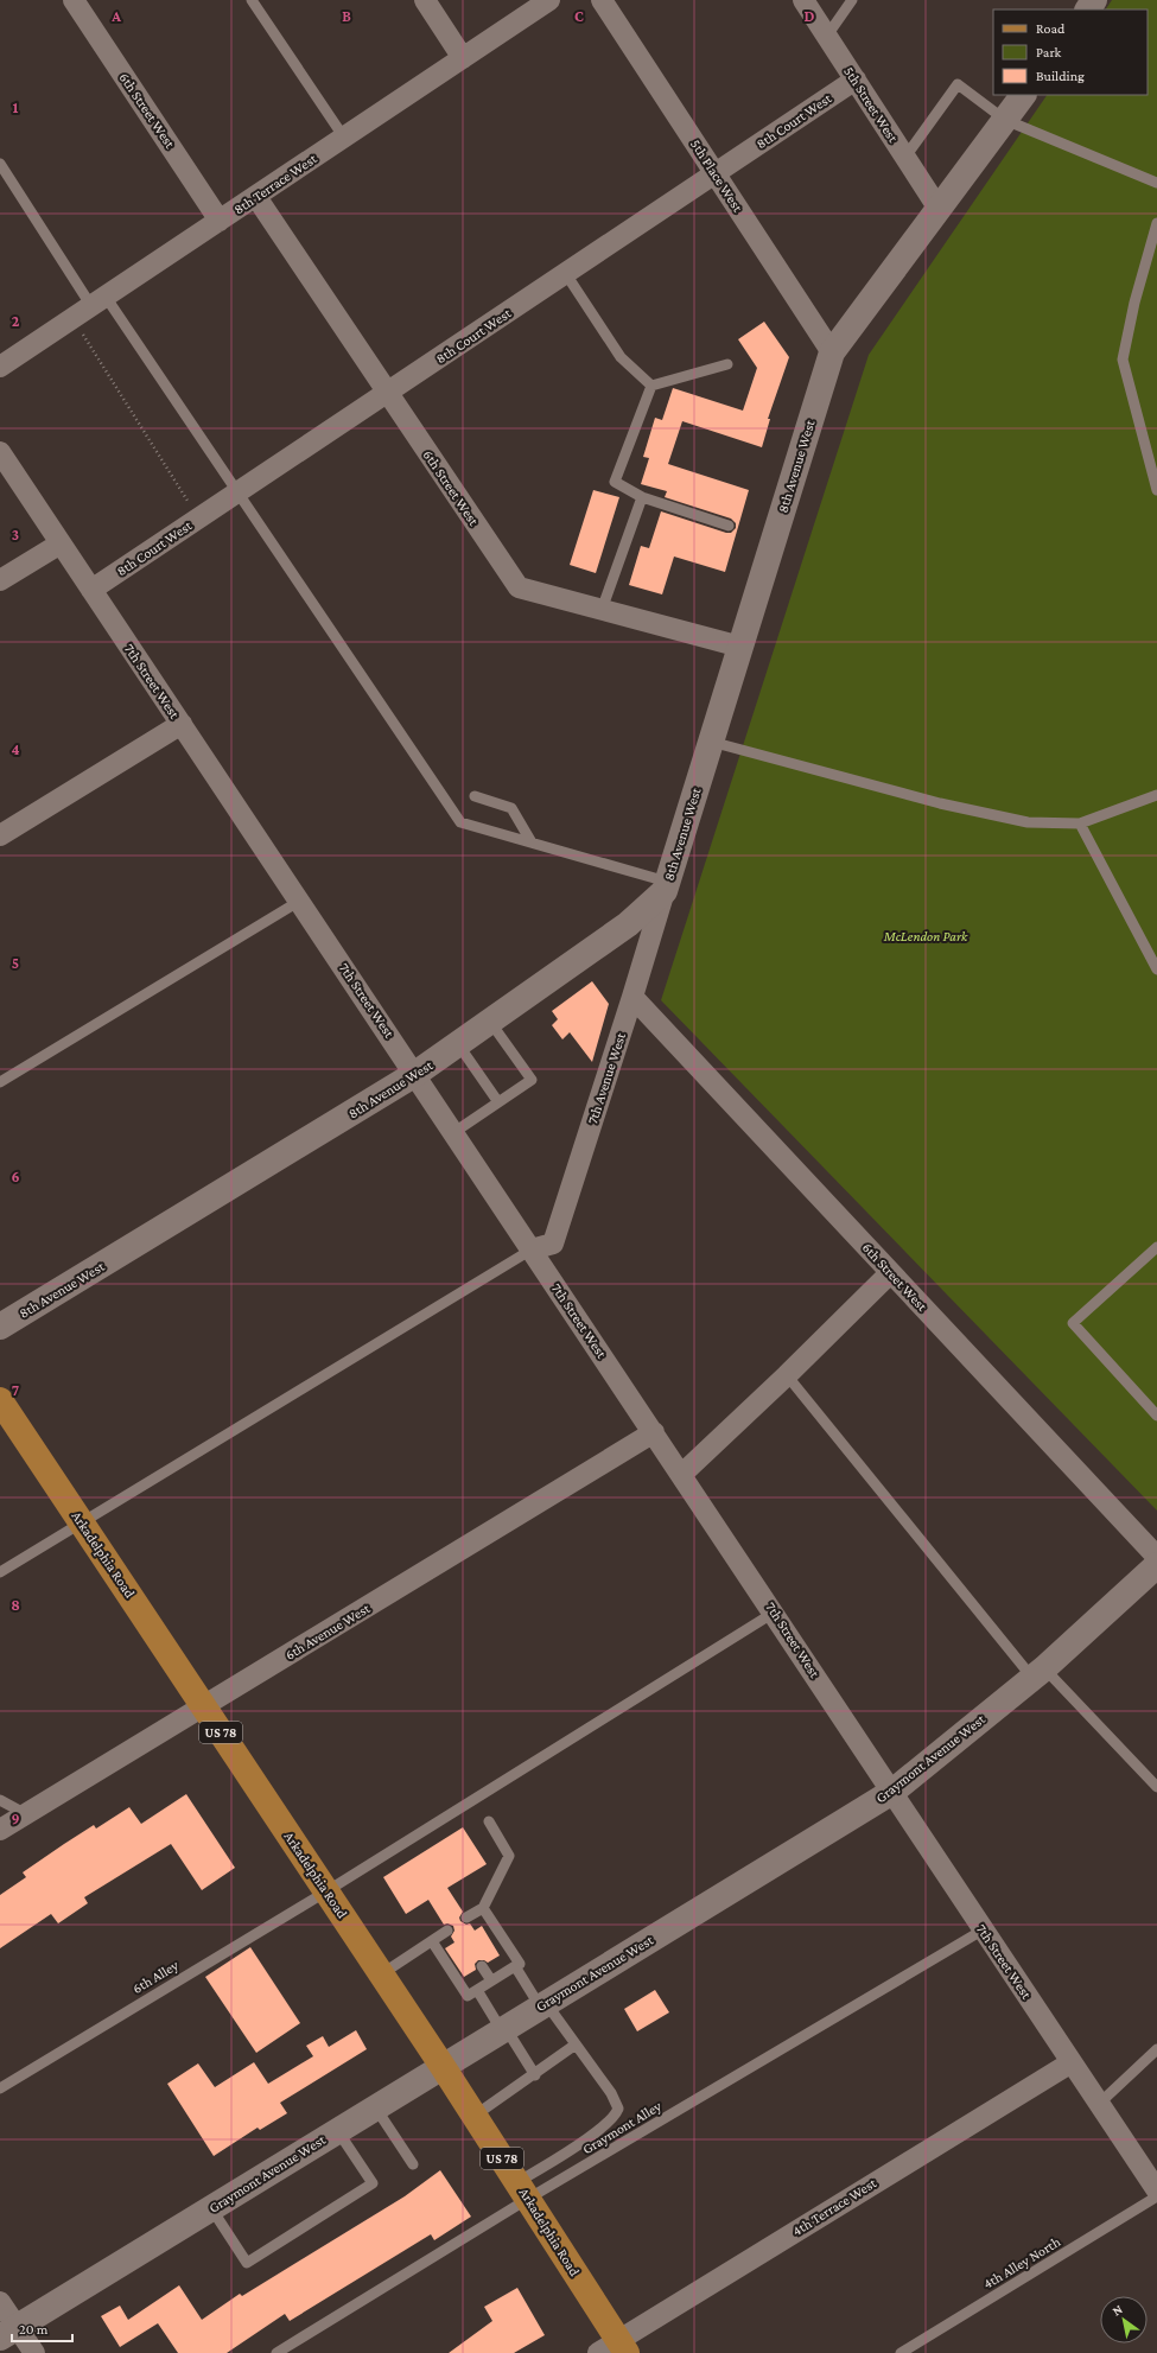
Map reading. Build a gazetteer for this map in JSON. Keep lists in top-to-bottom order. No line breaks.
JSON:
{"streets":{"main road":["8th Avenue West","Arkadelphia Road","US 78","Graymont Avenue West"],"street":["5th Street West","6th Street West","8th Court West","5th Place West","8th Terrace West","7th Street West","7th Avenue West","6th Avenue West","4th Terrace West"],"lane":["6th Alley","Graymont Alley","4th Alley North"]},"crossings":[["5th Street West","8th Court West"],["5th Street West","8th Avenue West"],["6th Street West","8th Court West"],["6th Street West","8th Terrace West"],["6th Street West","8th Avenue West"],["6th Street West","7th Avenue West"],["8th Court West","5th Place West"],["8th Court West","7th Street West"],["5th Place West","8th Avenue West"],["8th Avenue West","7th Street West"],["8th Avenue West","7th Avenue West"],["7th Street West","7th Avenue West"],["7th Street West","6th Avenue West"],["7th Street West","Graymont Avenue West"],["7th Street West","6th Alley"],["7th Street West","Graymont Alley"],["7th Street West","4th Terrace West"],["Arkadelphia Road","6th Avenue West"],["Arkadelphia Road","Graymont Avenue West"],["Arkadelphia Road","6th Alley"],["Arkadelphia Road","Graymont Alley"],["Arkadelphia Road","4th Terrace West"]],"parks":["McLendon Park"],"legend":["Road","Park","Building"],"scale_bar":"20 m","north":"top left","grid":{"columns":["A","B","C","D"],"rows":["1","2","3","4","5","6","7","8","9"]}}
